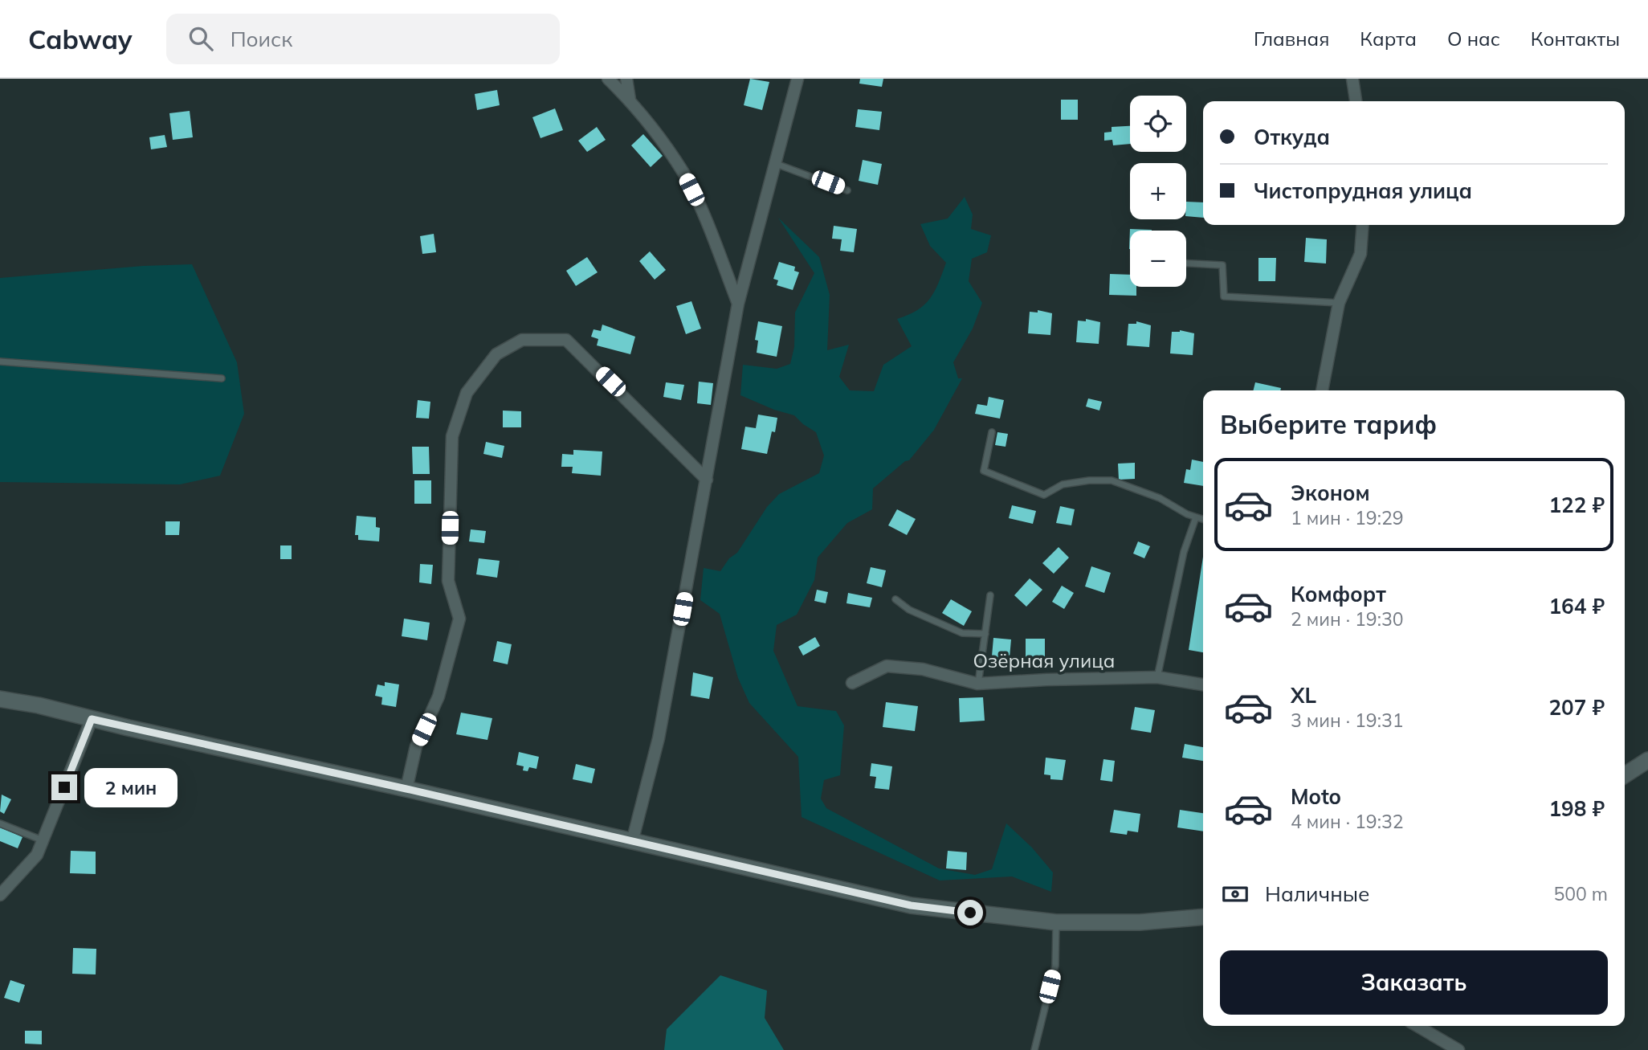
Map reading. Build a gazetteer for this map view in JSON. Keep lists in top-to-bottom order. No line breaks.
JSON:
{"streets":{"street":["Озёрная улица"]},"page":{"header":"Cabway","search":"Поиск","nav":["Главная","Карта","О нас","Контакты"],"map_buttons":["+","−"],"banner":["Откуда","Чистопрудная улица"],"heading":"Выберите тариф","list":[{"name":"Эконом","note":"1 мин · 19:29","value":"122 ₽"},{"name":"Комфорт","note":"2 мин · 19:30","value":"164 ₽"},{"name":"XL","note":"3 мин · 19:31","value":"207 ₽"},{"name":"Moto","note":"4 мин · 19:32","value":"198 ₽"}],"bubble":"2 мин","pay":["Наличные","500 m"],"buttons":"Заказать"}}
